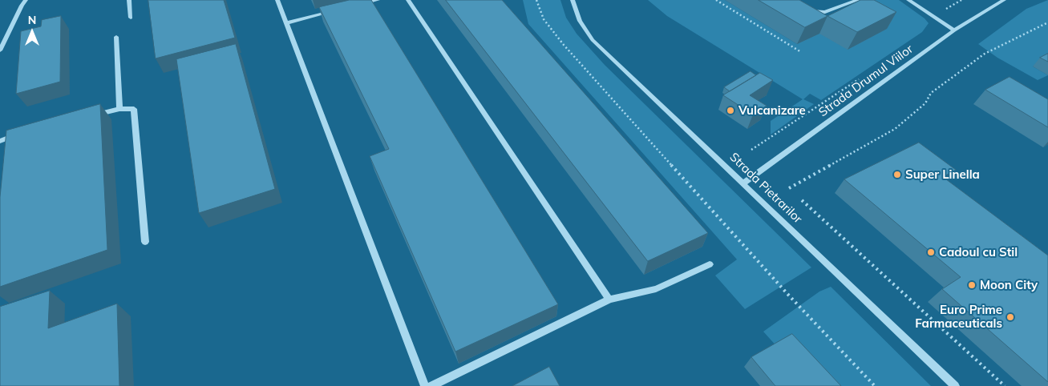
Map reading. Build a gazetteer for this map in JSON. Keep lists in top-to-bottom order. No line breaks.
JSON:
{"streets":{"street":["Strada Drumul Viilor","Strada Pietrarilor"]},"crossings":[["Strada Drumul Viilor","Strada Pietrarilor"]],"places":["Vulcanizare","Super Linella","Cadoul cu Stil","Moon City","Euro Prime Farmaceuticals"],"north":"top"}
